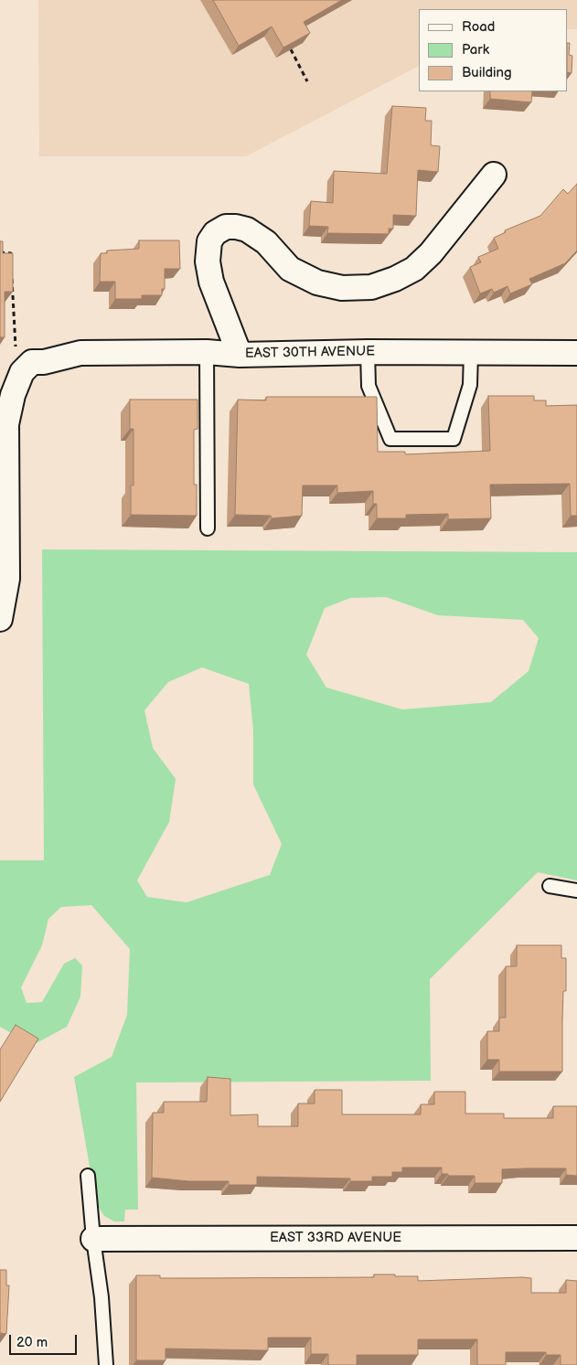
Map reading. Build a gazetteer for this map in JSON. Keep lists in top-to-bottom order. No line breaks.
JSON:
{"streets":{"street":["EAST 30TH AVENUE","EAST 33RD AVENUE"]},"legend":["Road","Park","Building"],"scale_bar":"20 m"}
